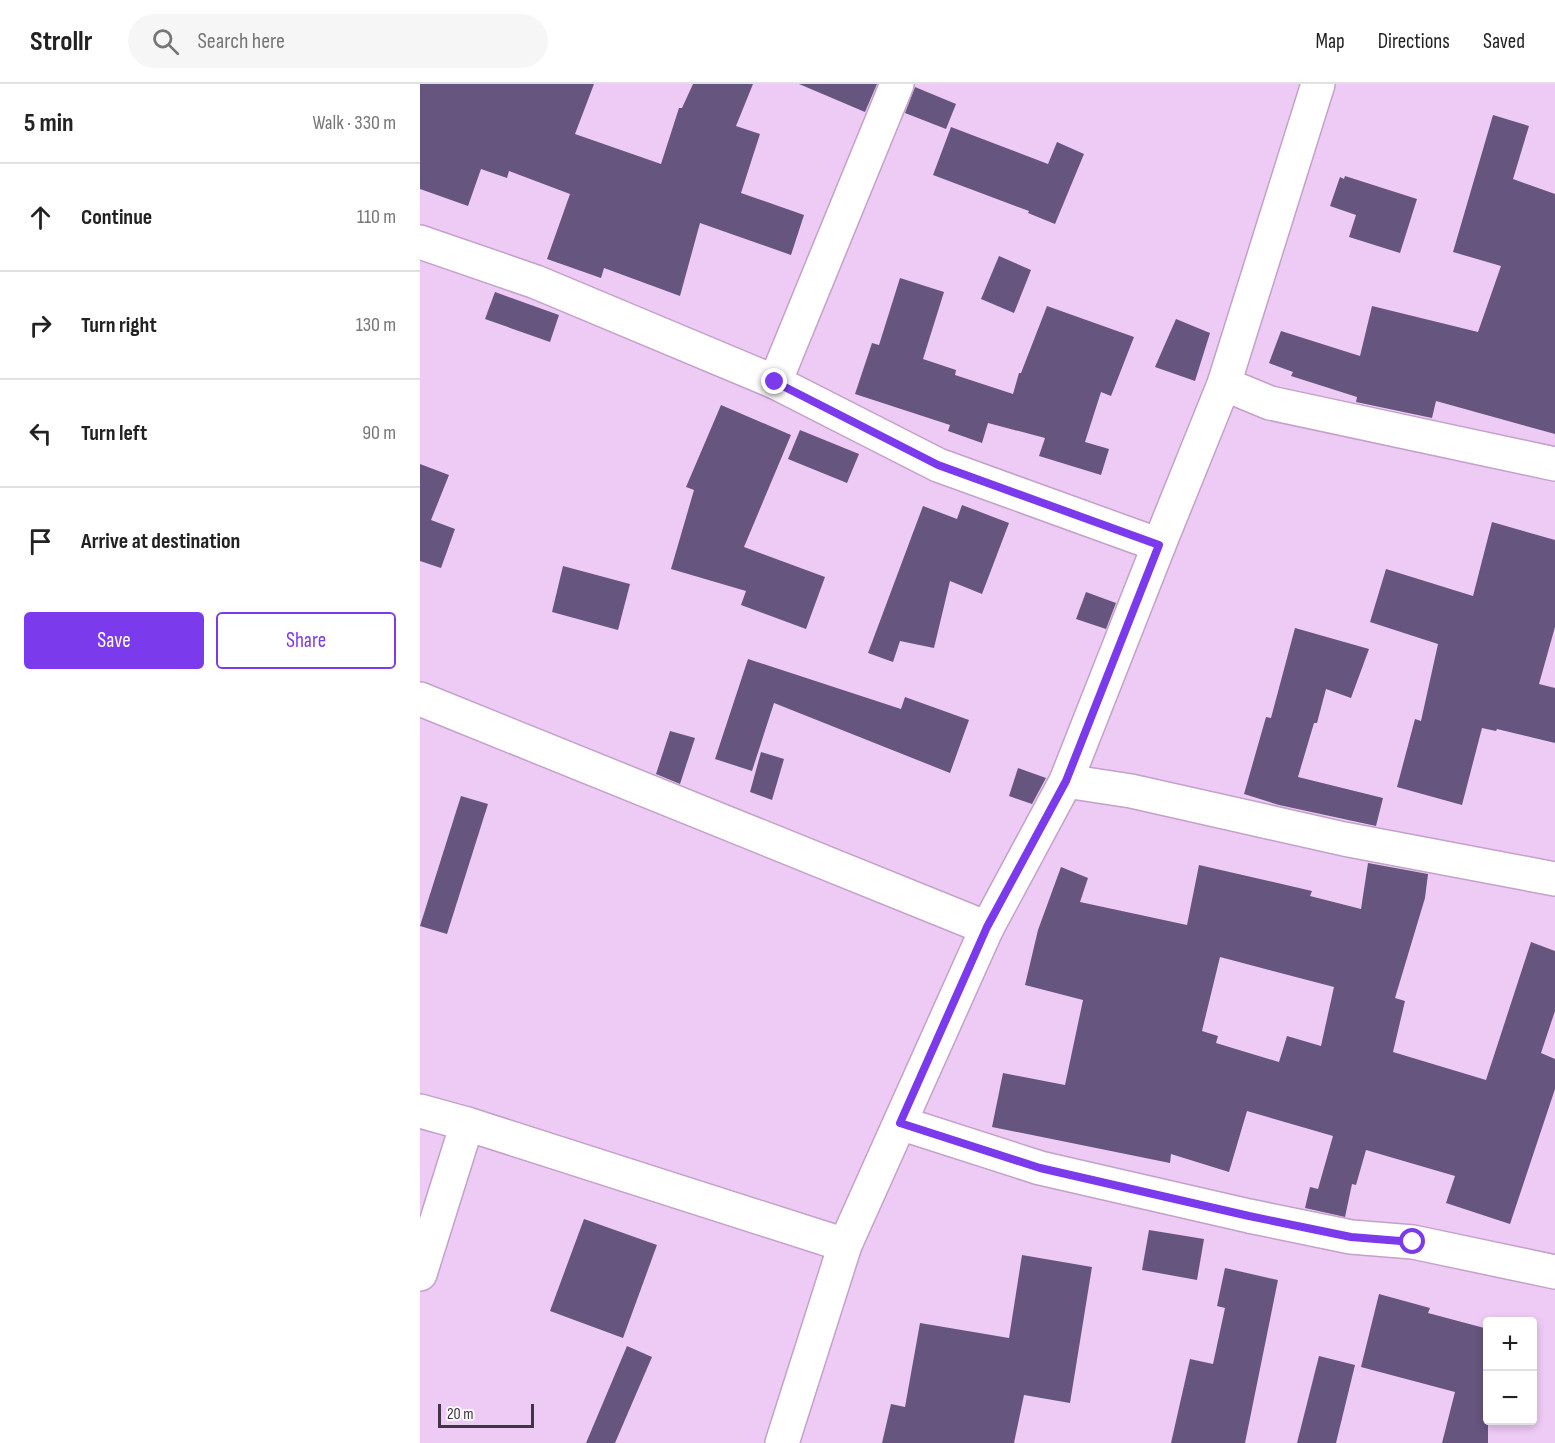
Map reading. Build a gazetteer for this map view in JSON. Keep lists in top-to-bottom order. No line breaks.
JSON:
{"scale_bar":"20 m","page":{"header":"Strollr","search":"Search here","nav":["Map","Directions","Saved"],"heading":["5 min","Walk · 330 m"],"list":[["Continue","110 m"],["Turn right","130 m"],["Turn left","90 m"],"Arrive at destination"],"buttons":["Save","Share"],"map_buttons":["+","−"],"scale":"20 m"}}
